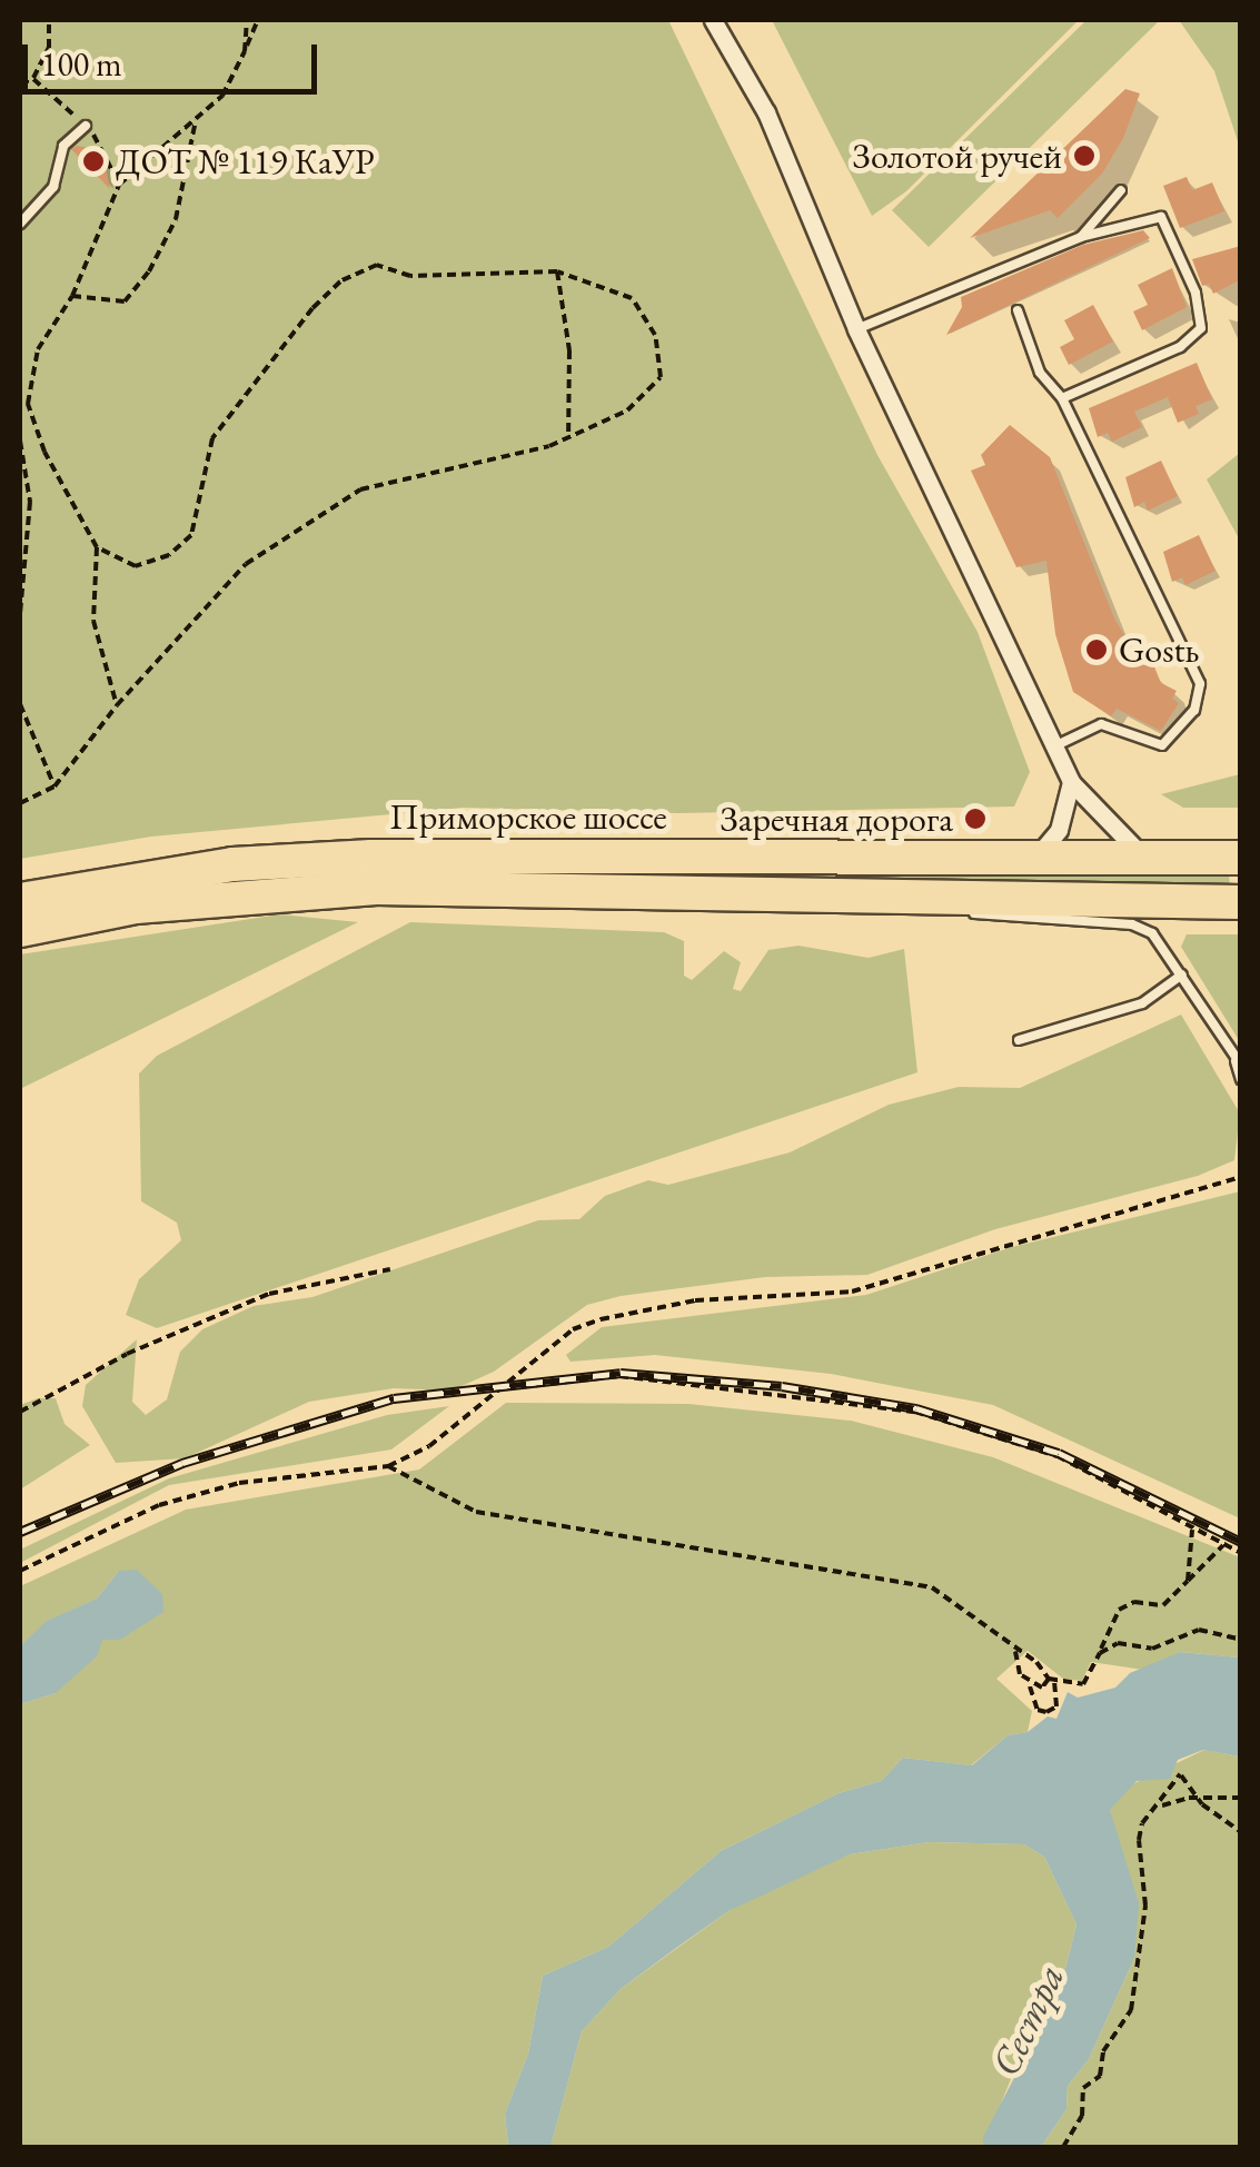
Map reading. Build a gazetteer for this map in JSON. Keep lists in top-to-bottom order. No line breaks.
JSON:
{"streets":{"highway":["Приморское шоссе"]},"water":["Сестра"],"places":["Золотой ручей","ДОТ № 119 КаУР","Gostь","Заречная дорога"],"scale_bar":"100 m"}
